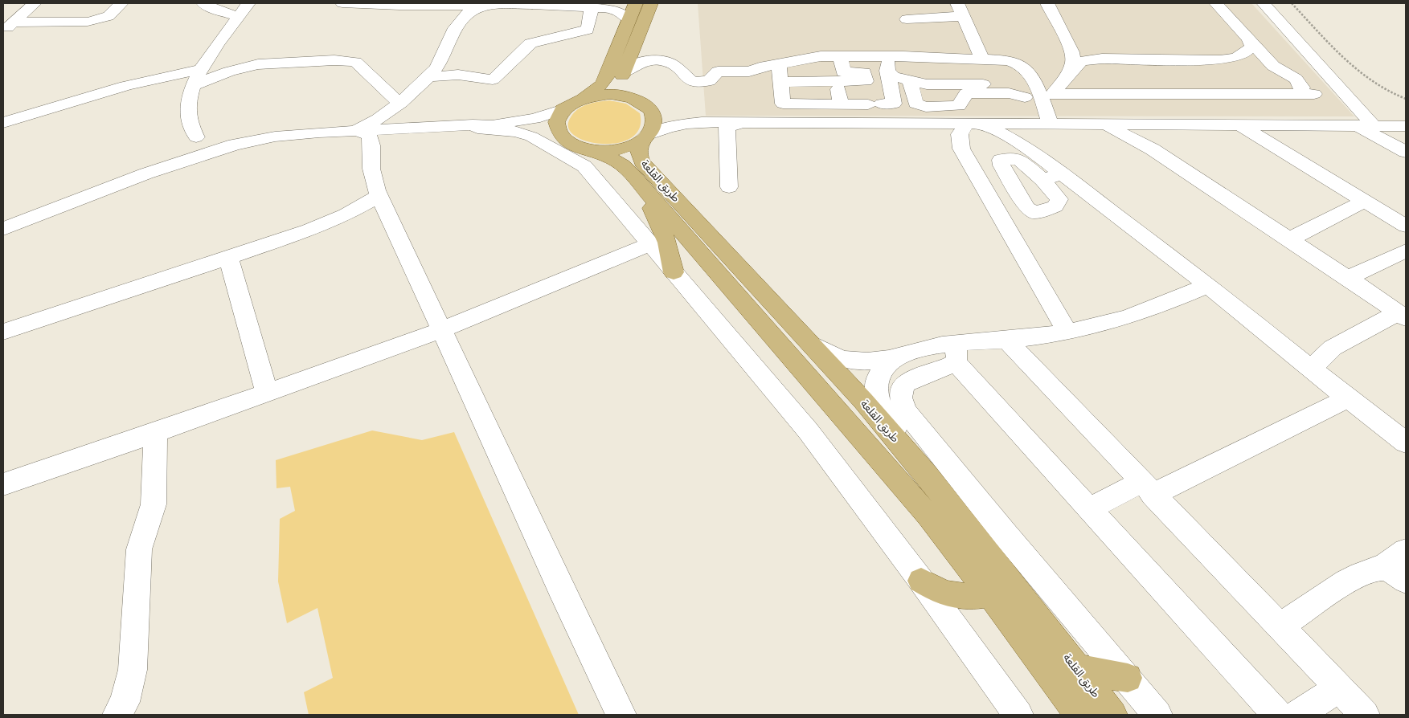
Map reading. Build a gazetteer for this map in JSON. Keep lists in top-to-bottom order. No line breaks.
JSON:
{"streets":{"main road":["طريق القلعة"]}}
